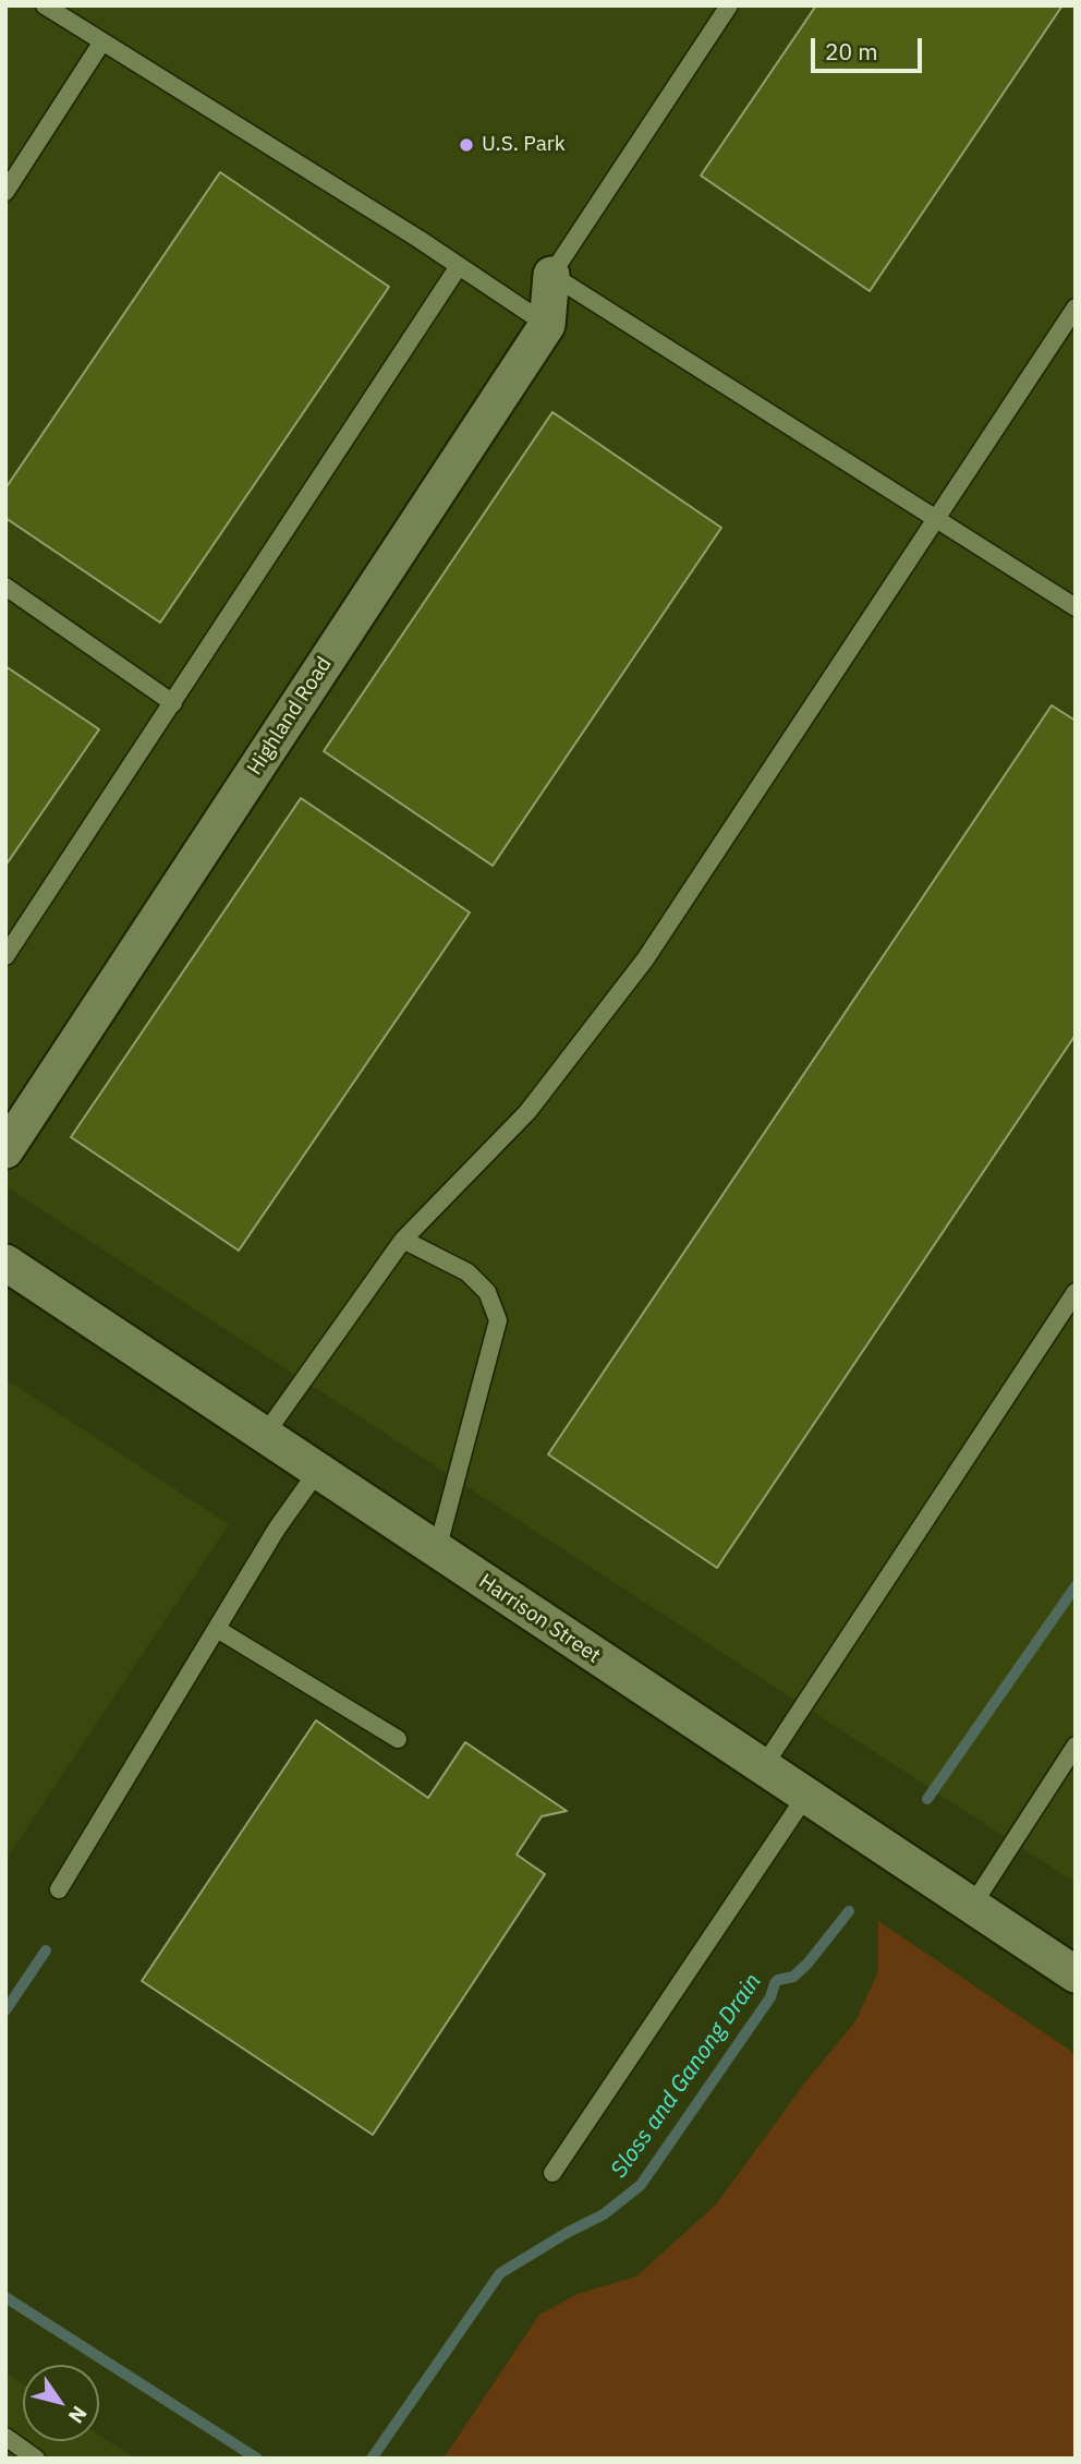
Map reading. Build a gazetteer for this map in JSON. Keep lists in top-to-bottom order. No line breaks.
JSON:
{"streets":{"street":["Highland Road","Harrison Street"]},"water":["Sloss and Ganong Drain"],"places":["U.S. Park"],"scale_bar":"20 m","north":"bottom right"}
